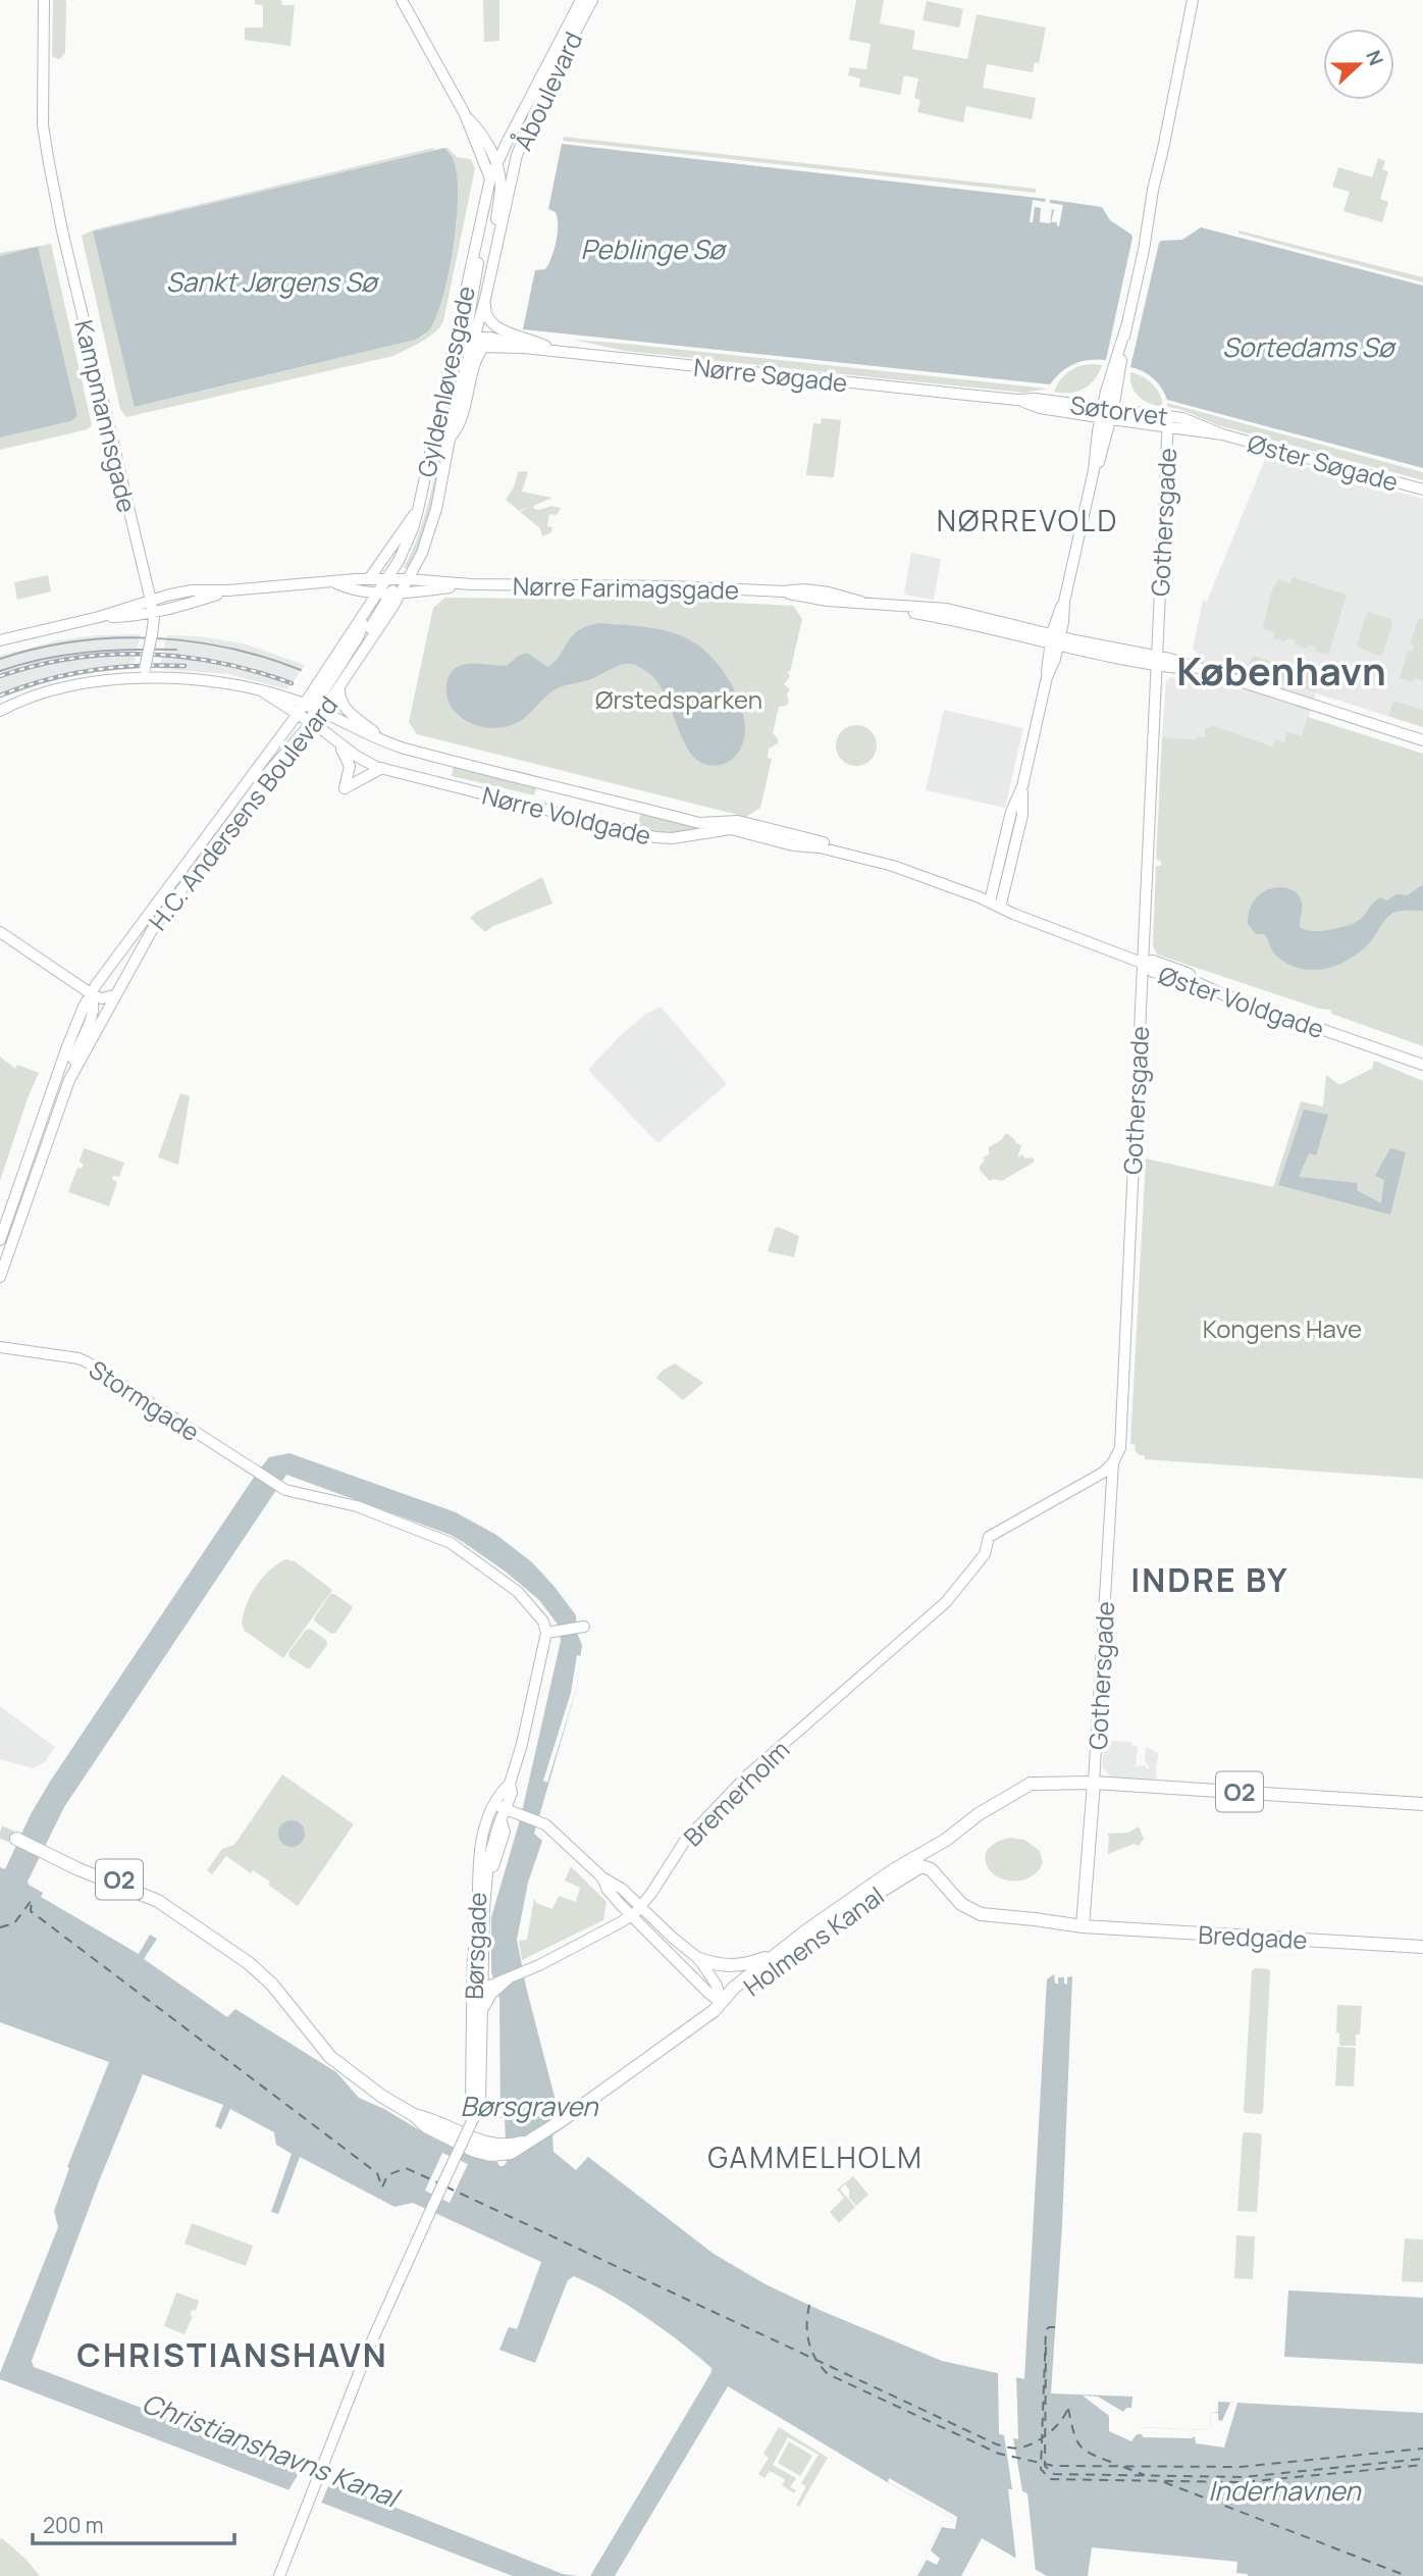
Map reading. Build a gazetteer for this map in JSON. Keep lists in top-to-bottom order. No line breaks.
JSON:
{"streets":{"main road":["O2","Bredgade","Holmens Kanal"],"street":["Åboulevard","Nørre Søgade","Gyldenløvesgade","Søtorvet","Kampmannsgade","Øster Søgade","Gothersgade","Nørre Farimagsgade","H.C. Andersens Boulevard","Nørre Voldgade","Øster Voldgade","Stormgade","Bremerholm","Børsgade"]},"crossings":[["Åboulevard","Gyldenløvesgade"],["Nørre Søgade","Gyldenløvesgade"],["Nørre Søgade","Søtorvet"],["Gyldenløvesgade","Nørre Farimagsgade"],["Gyldenløvesgade","H.C. Andersens Boulevard"],["Søtorvet","Øster Søgade"],["Søtorvet","Gothersgade"],["Gothersgade","Nørre Farimagsgade"],["Gothersgade","Nørre Voldgade"],["Gothersgade","Øster Voldgade"],["Gothersgade","O2"],["Gothersgade","Bremerholm"],["Nørre Farimagsgade","H.C. Andersens Boulevard"],["H.C. Andersens Boulevard","Nørre Voldgade"],["Nørre Voldgade","Øster Voldgade"],["Stormgade","Børsgade"],["O2","Bredgade"],["O2","Holmens Kanal"],["Bremerholm","Holmens Kanal"],["Bremerholm","Børsgade"],["Holmens Kanal","Børsgade"]],"districts":["NØRREVOLD","København","INDRE BY","GAMMELHOLM","CHRISTIANSHAVN"],"water":["Peblinge Sø","Sankt Jørgens Sø","Sortedams Sø","Børsgraven","Christianshavns Kanal","Inderhavnen"],"parks":["Ørstedsparken","Kongens Have"],"scale_bar":"200 m","north":"right"}
